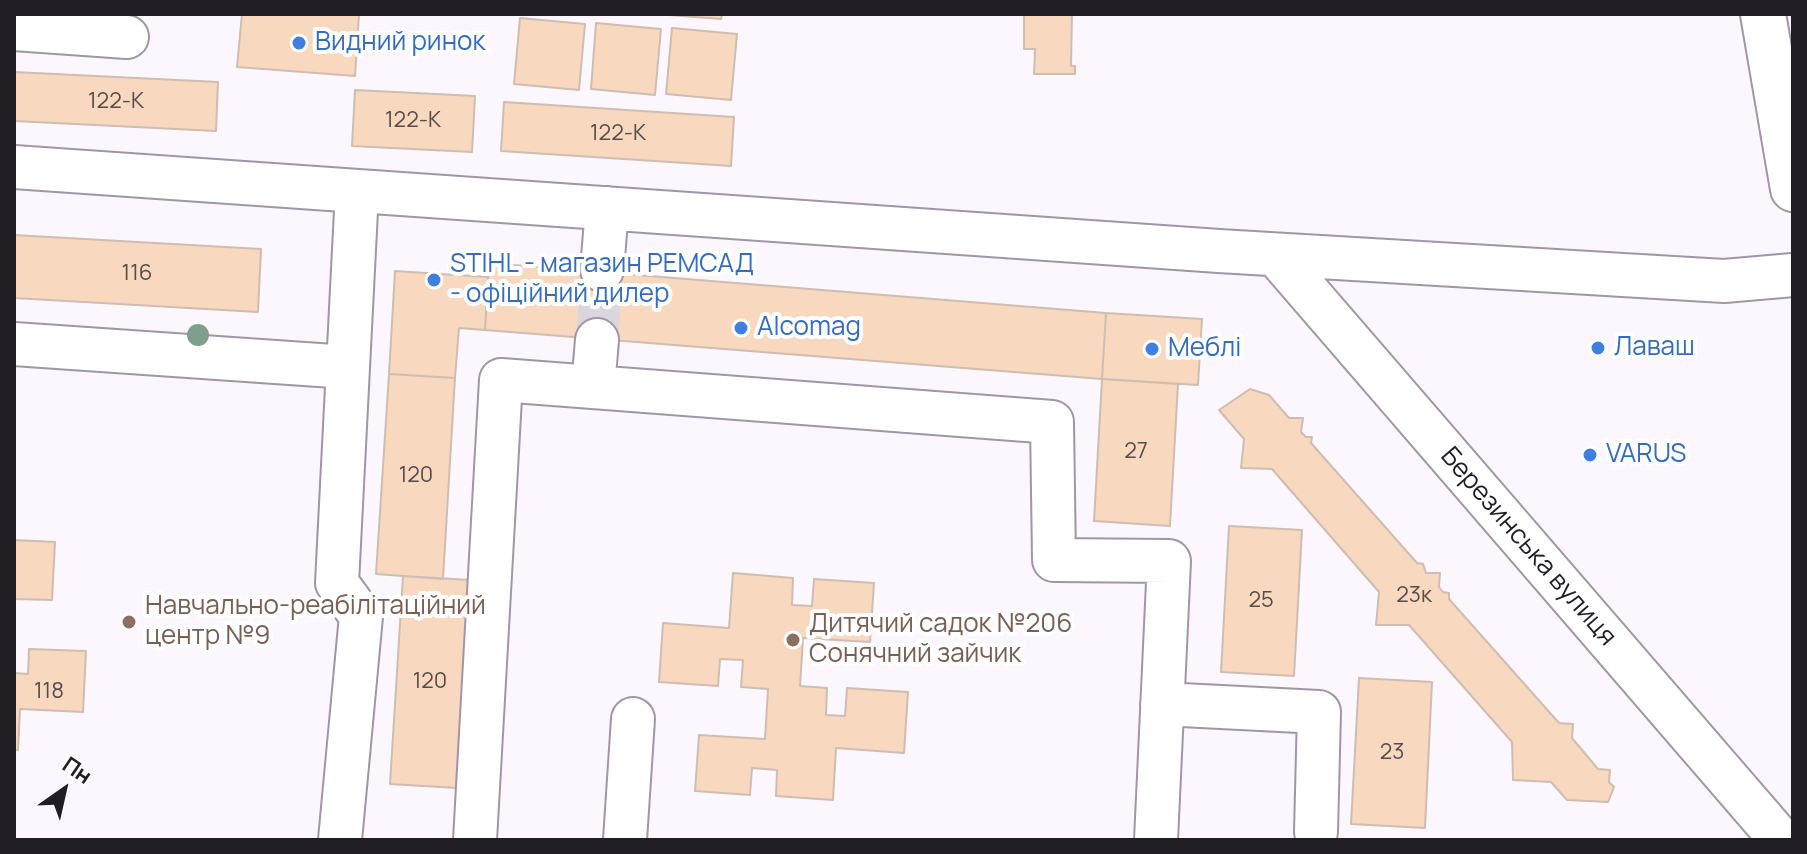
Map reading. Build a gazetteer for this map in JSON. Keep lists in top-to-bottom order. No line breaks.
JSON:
{"streets":{"street":["Березинська вулиця"]},"places":["Видний ринок","STIHL - магазин РЕМСАД - офіційний дилер","Alcomag","Лаваш","Меблі","VARUS","Навчально-реабілітаційний центр №9","Дитячий садок №206 Сонячний зайчик"],"house_numbers":["122-К","122-К","122-К","116","27","120","23к","25","120","118","23"],"north":"top right"}
